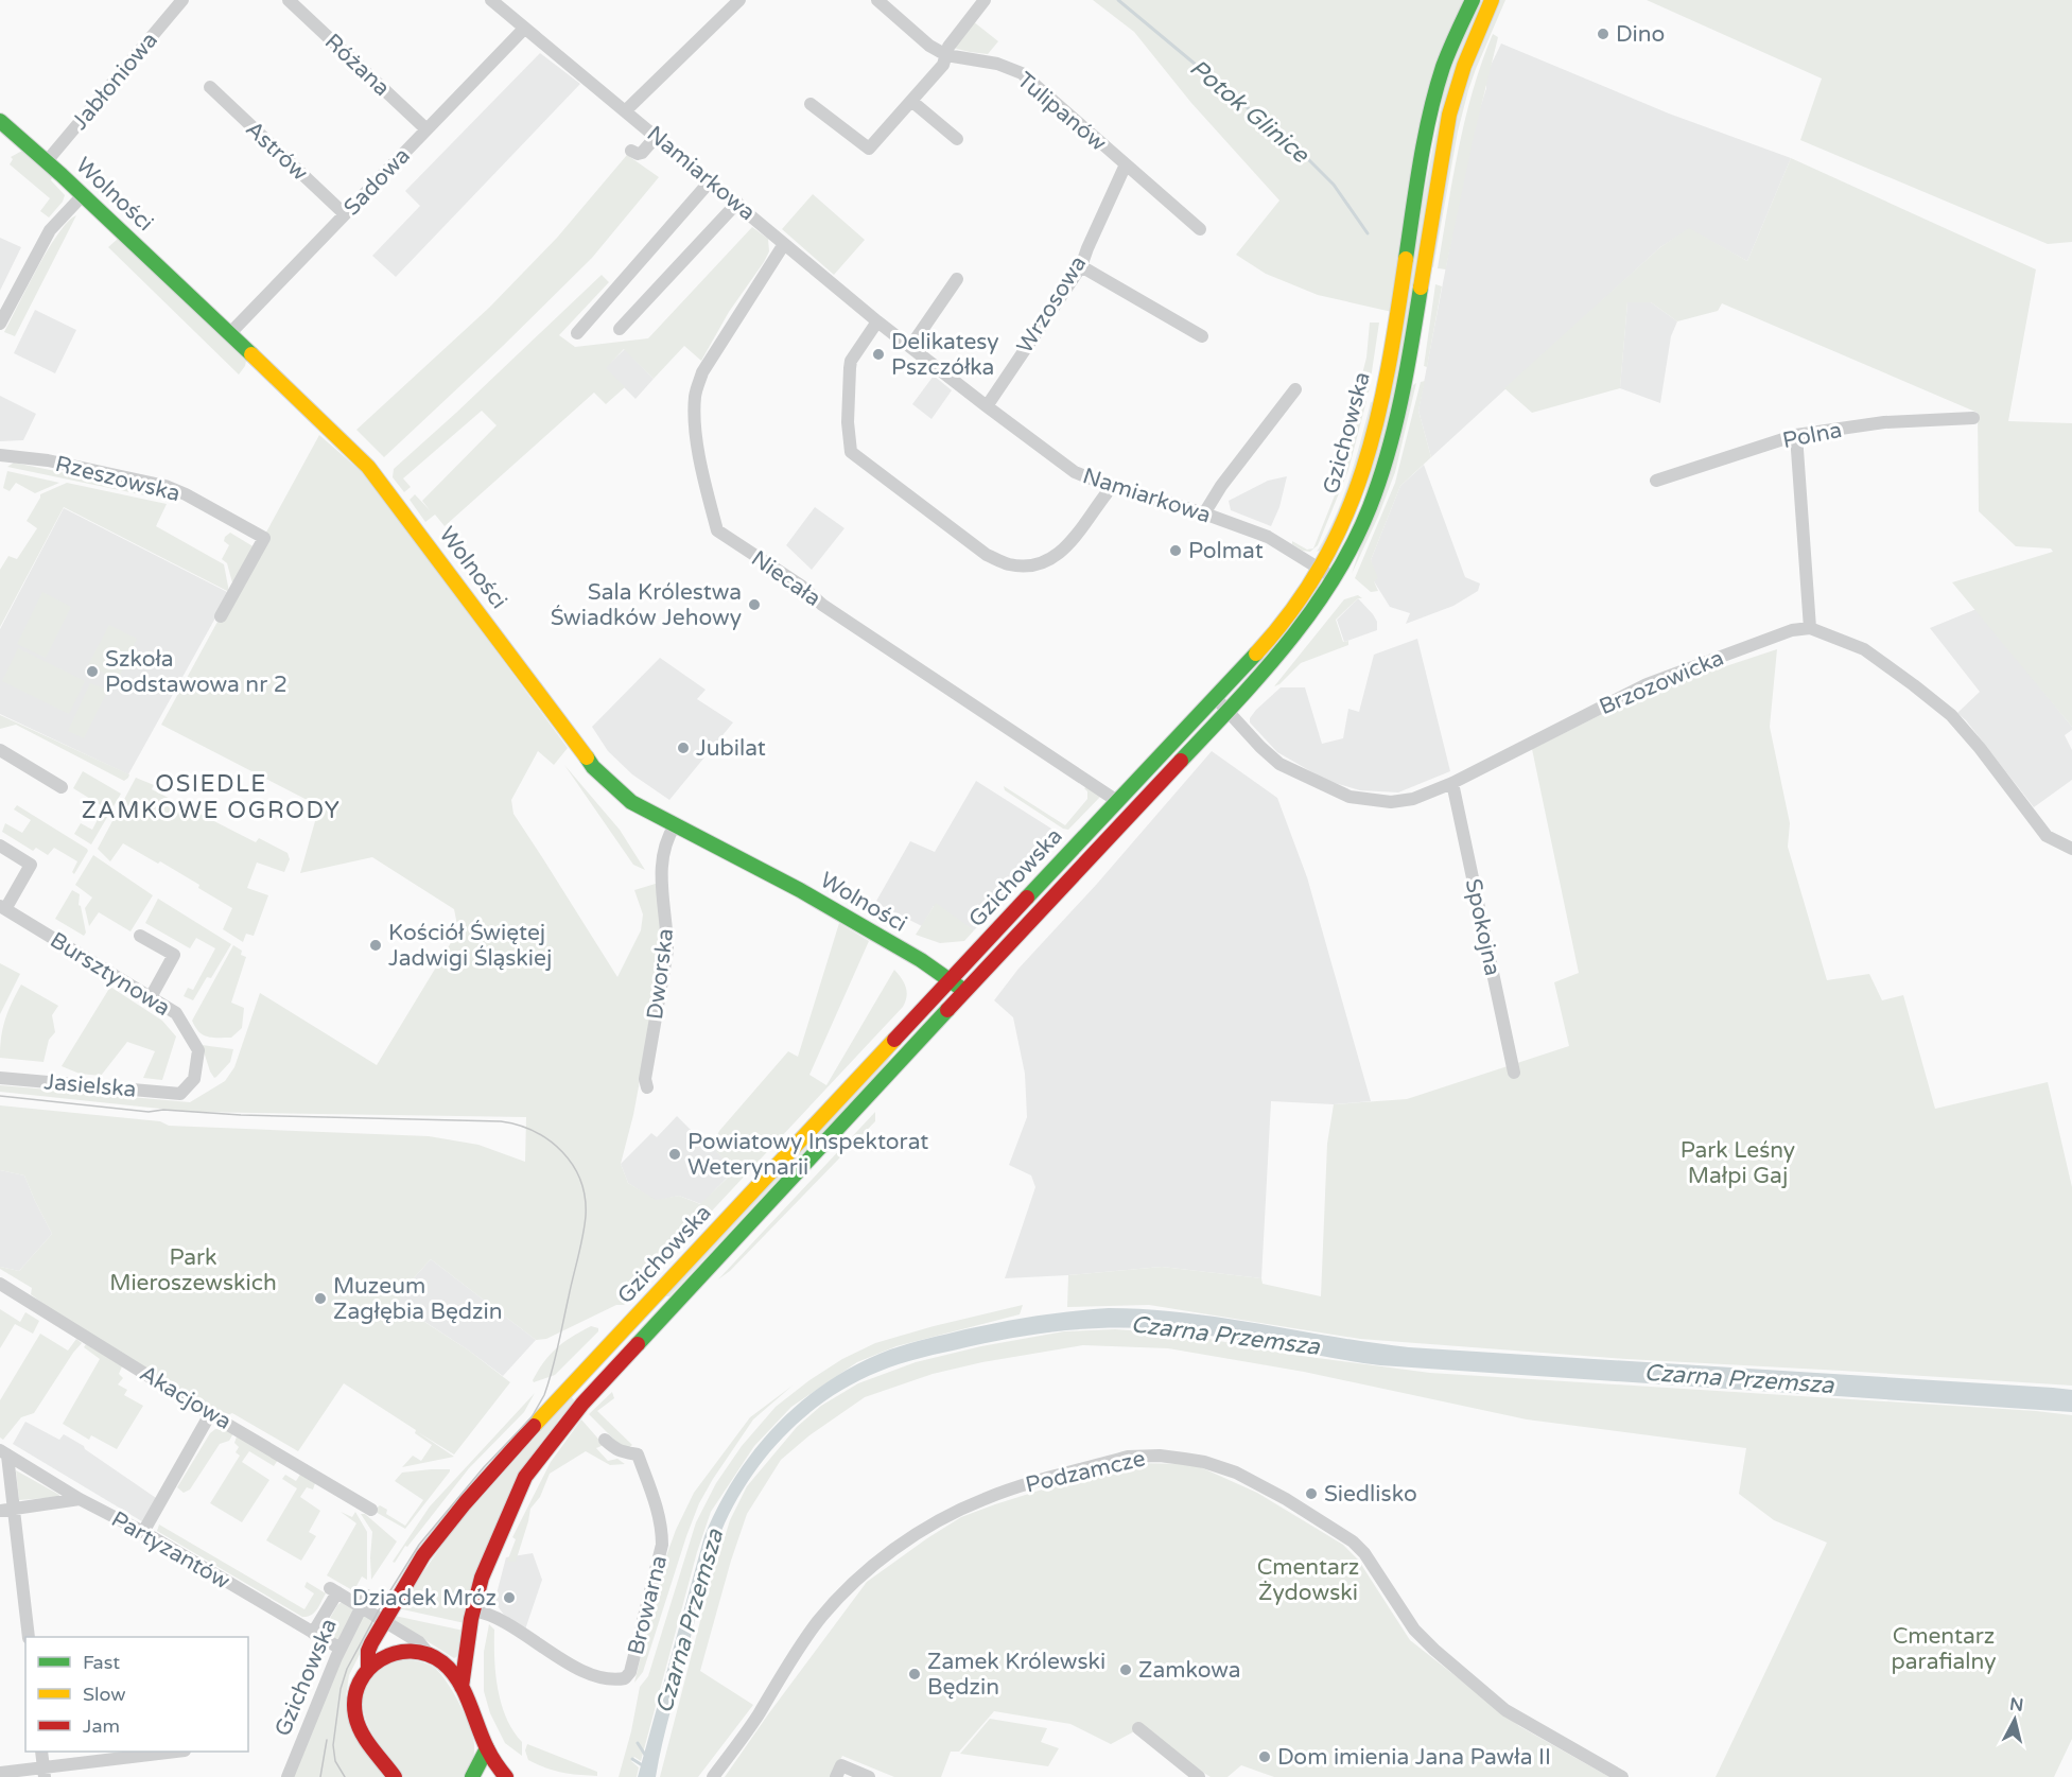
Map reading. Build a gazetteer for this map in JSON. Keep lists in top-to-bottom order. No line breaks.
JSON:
{"streets":{"street":["Różana","Jabłoniowa","Tulipanów","Astrów","Namiarkowa","Sadowa","Wolności","Wrzosowa","Gzichowska","Polna","Rzeszowska","Niecała","Brzozowicka","Spokojna","Bursztynowa","Dworska","Jasielska","Akacjowa","Podzamcze","Partyzantów","Browarna"]},"crossings":[["Różana","Sadowa"],["Jabłoniowa","Wolności"],["Tulipanów","Wrzosowa"],["Astrów","Sadowa"],["Namiarkowa","Sadowa"],["Namiarkowa","Wrzosowa"],["Namiarkowa","Gzichowska"],["Namiarkowa","Niecała"],["Sadowa","Wolności"],["Wolności","Gzichowska"],["Wolności","Dworska"],["Gzichowska","Niecała"],["Gzichowska","Brzozowicka"],["Gzichowska","Partyzantów"],["Gzichowska","Browarna"],["Brzozowicka","Spokojna"],["Bursztynowa","Jasielska"]],"districts":["OSIEDLE ZAMKOWE OGRODY"],"water":["Potok Glinice","Czarna Przemsza"],"parks":["Park Leśny Małpi Gaj","Park Mieroszewskich","Cmentarz Żydowski","Cmentarz parafialny"],"places":["Dino","Delikatesy Pszczółka","Polmat","Sala Królestwa Świadków Jehowy","Szkoła Podstawowa nr 2","Jubilat","Kościół Świętej Jadwigi Śląskiej","Powiatowy Inspektorat Weterynarii","Muzeum Zagłębia Będzin","Siedlisko","Dziadek Mróz","Zamkowa","Zamek Królewski Będzin","Dom imienia Jana Pawła II"],"legend":["Fast","Slow","Jam"],"north":"top"}
